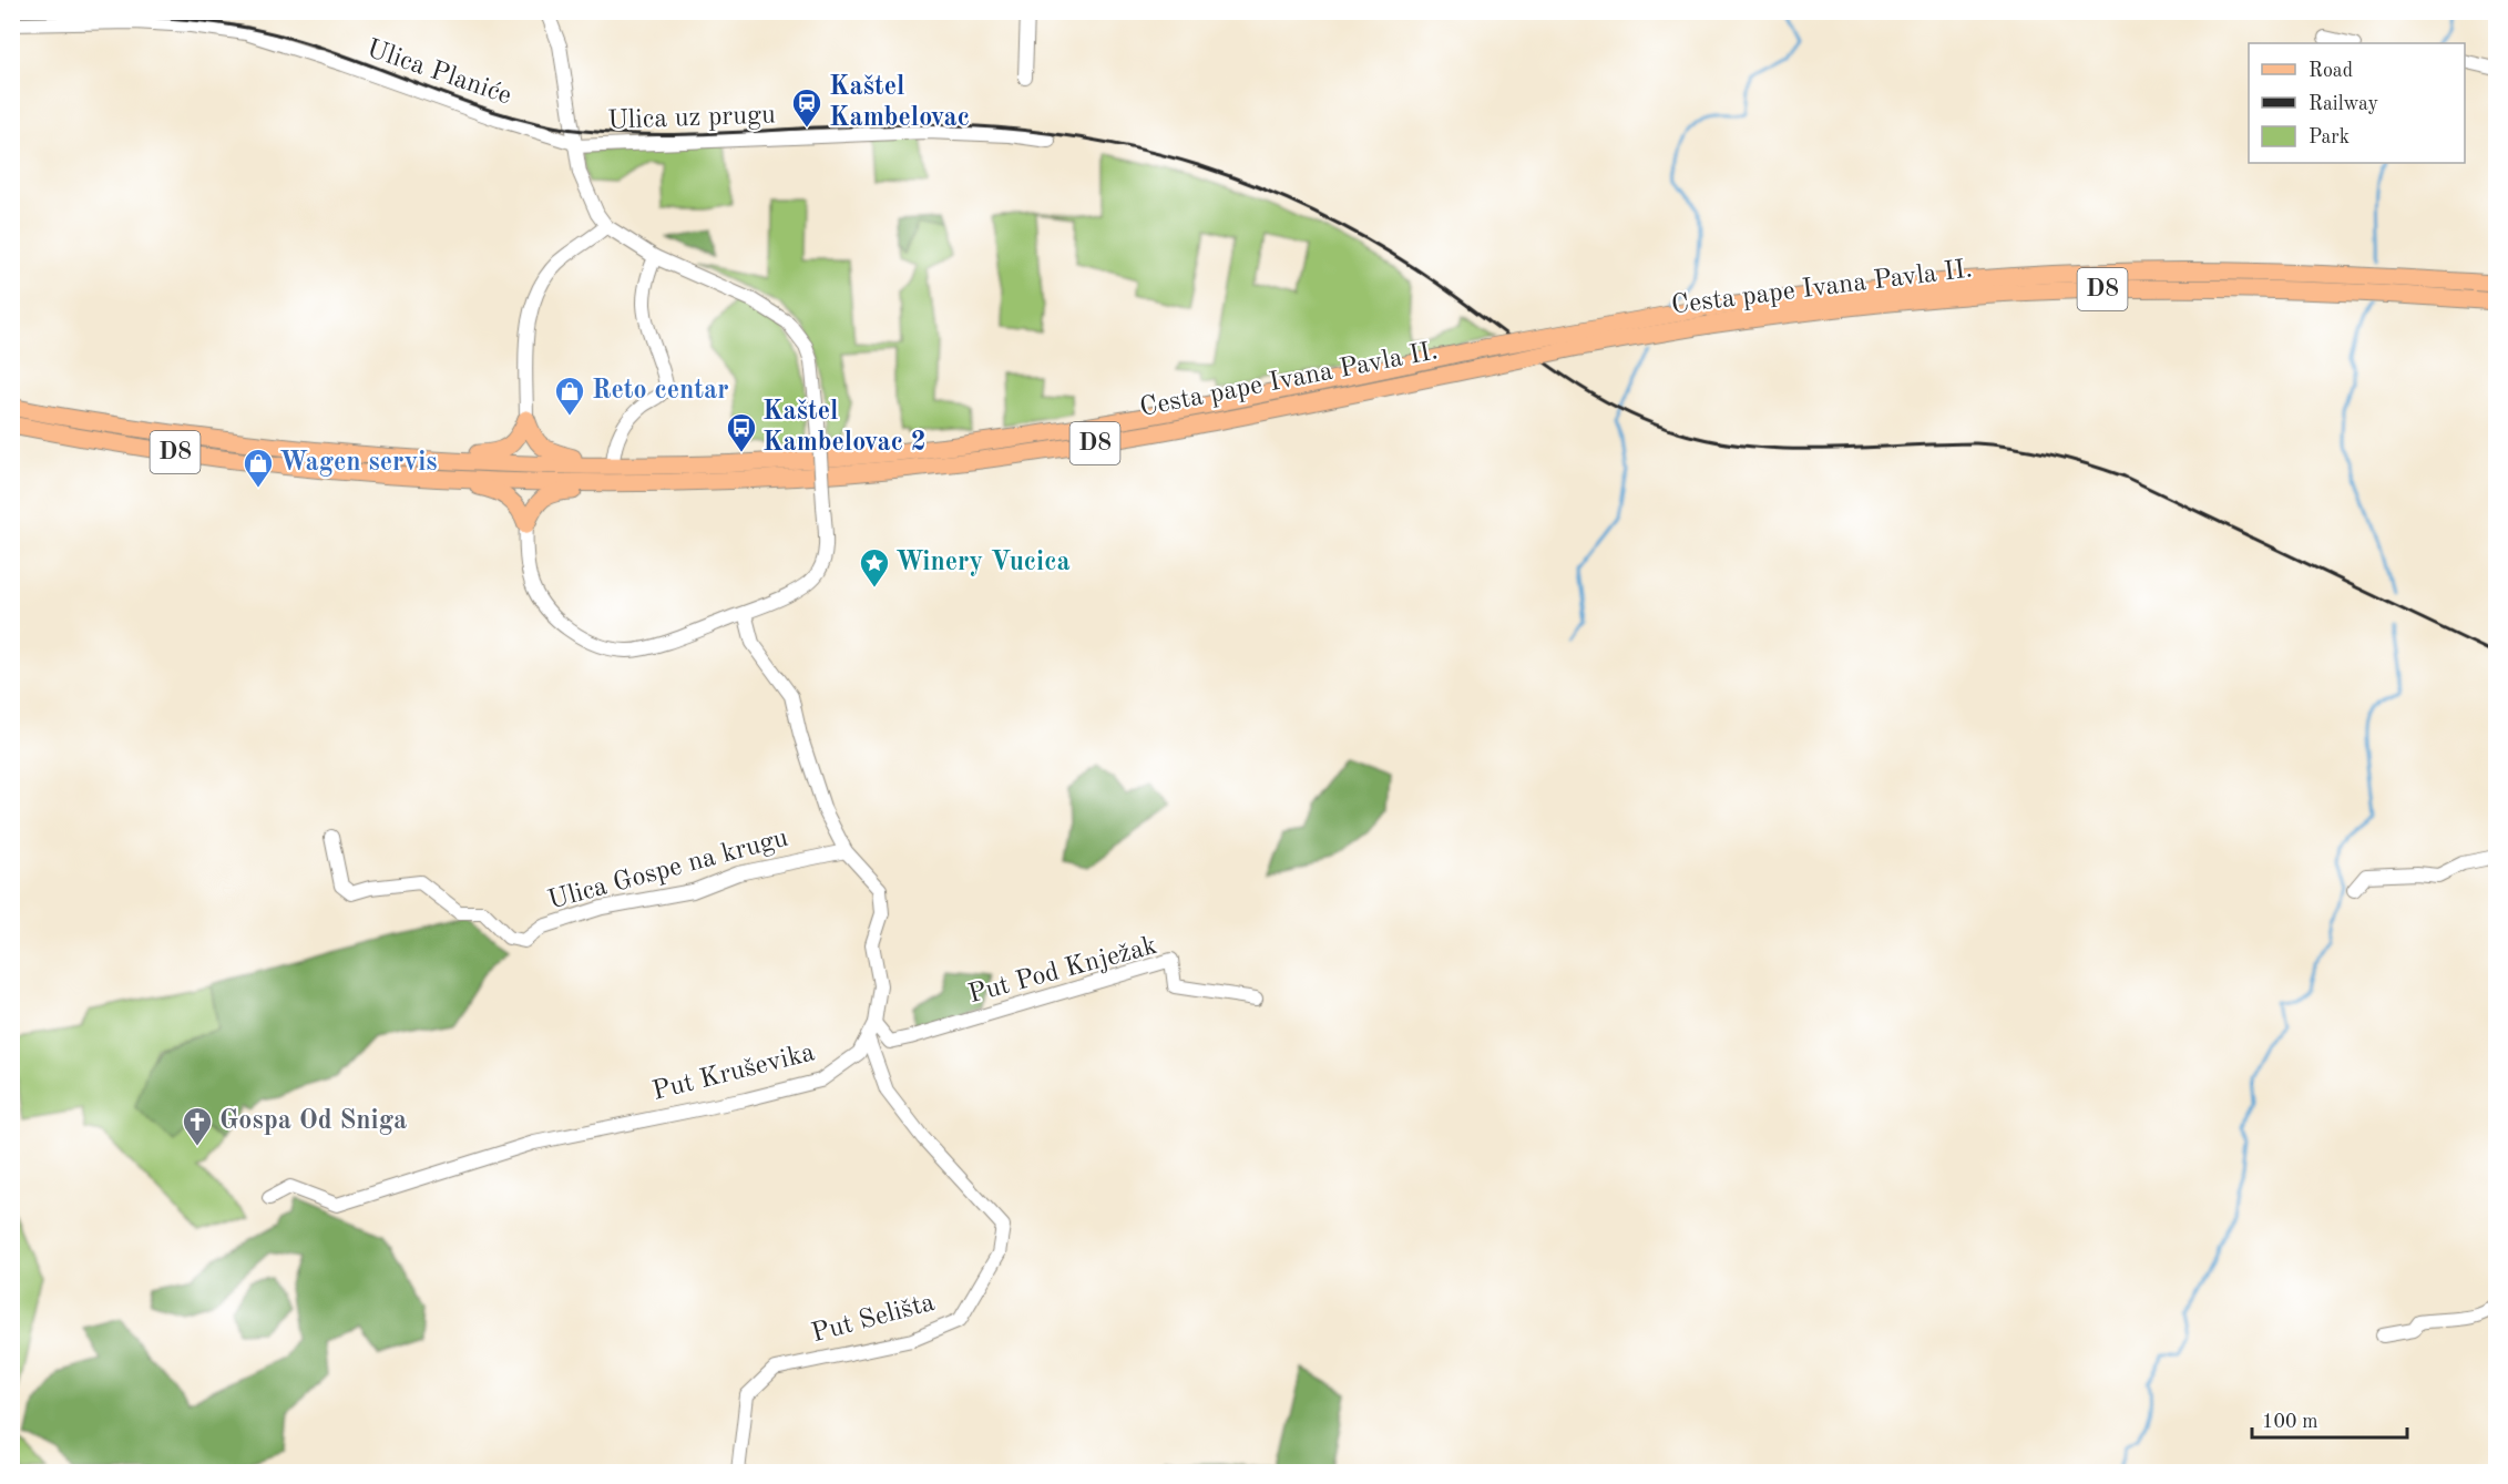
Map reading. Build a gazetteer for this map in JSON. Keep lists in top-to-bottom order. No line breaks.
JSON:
{"streets":{"main road":["Cesta pape Ivana Pavla II.","D8"],"street":["Ulica Planiće","Ulica uz prugu","Ulica Gospe na krugu","Put Pod Knježak","Put Kruševika","Put Selišta"]},"crossings":[["Ulica Planiće","Ulica uz prugu"],["Ulica Gospe na krugu","Put Kruševika"],["Put Pod Knježak","Put Kruševika"],["Put Kruševika","Put Selišta"]],"places":{"station":["Kaštel Kambelovac"],"shop":["Reto centar","Wagen servis"],"bus stop":["Kaštel Kambelovac 2"],"place":["Winery Vucica"],"church":["Gospa Od Sniga"]},"legend":["Road","Railway","Park"],"scale_bar":"100 m"}
